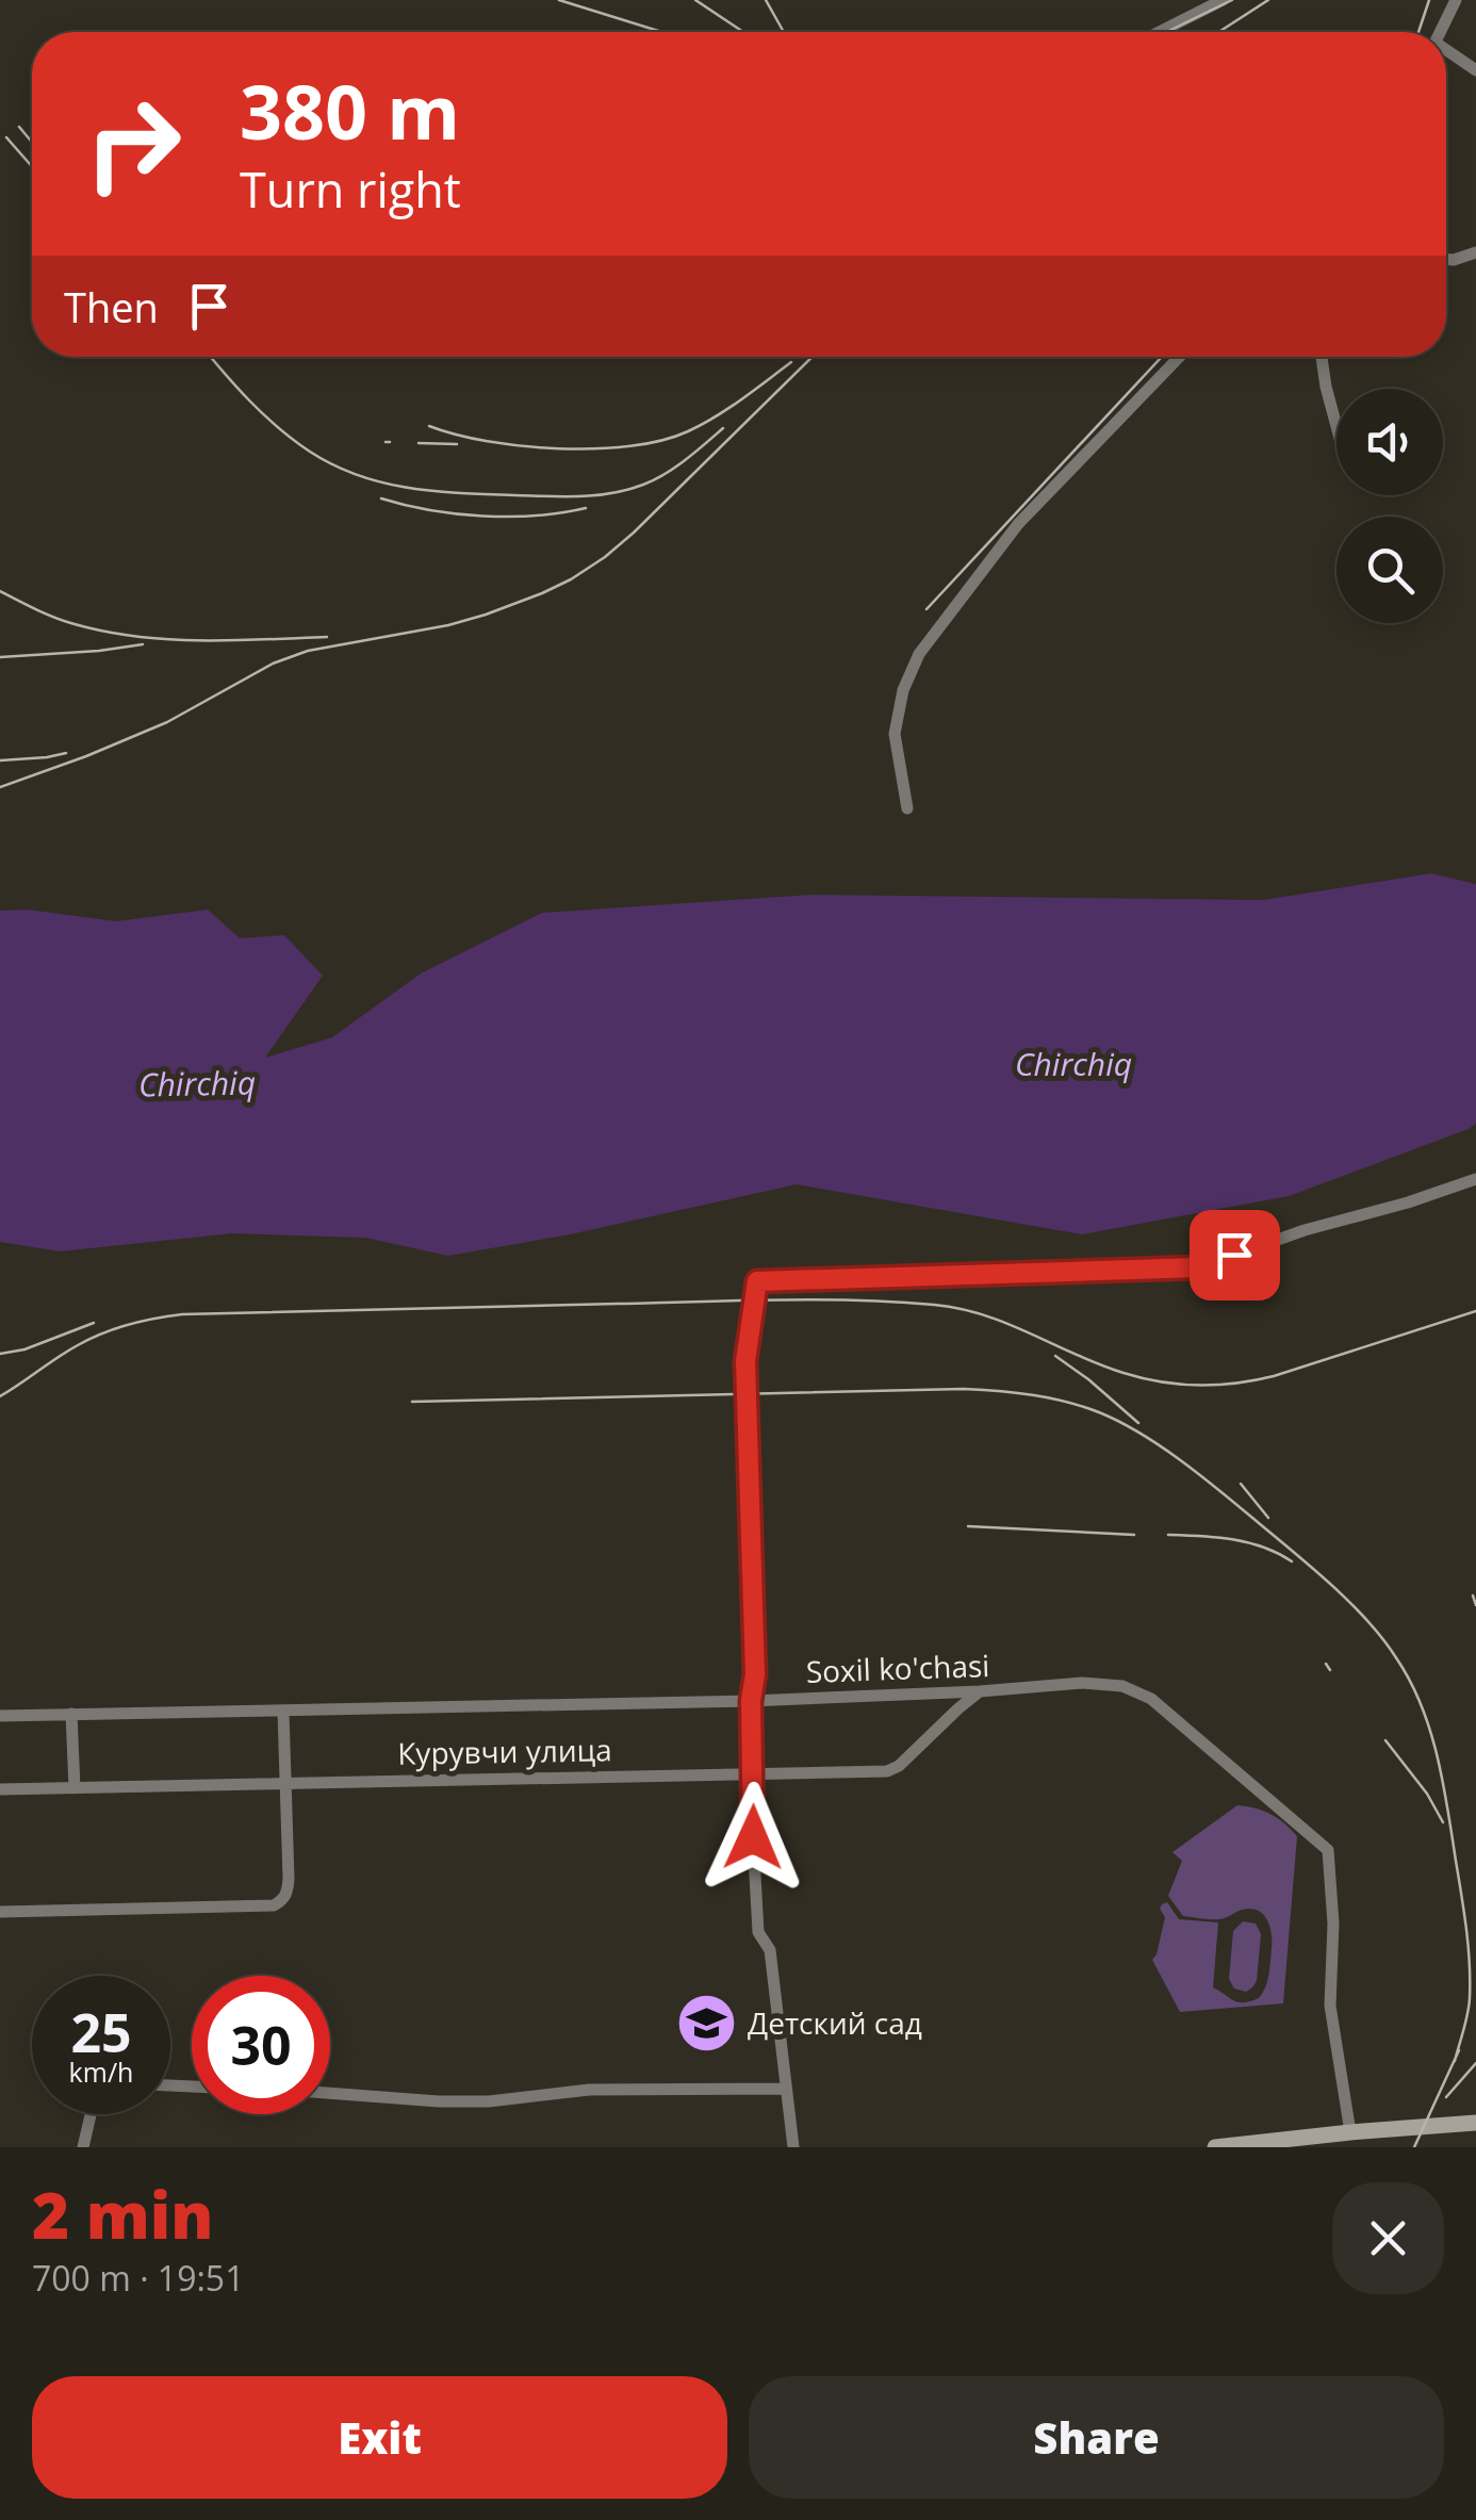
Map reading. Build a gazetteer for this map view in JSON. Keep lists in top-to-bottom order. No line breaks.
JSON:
{"streets":{"street":["Soxil ko'chasi","Курувчи улица"]},"crossings":[["Soxil ko'chasi","Курувчи улица"]],"water":["Chirchiq"],"places":{"school or university":["Детский сад"]},"page":{"turn":["380 m","Turn right"],"then":"Then","speed":"25 km/h","limit":"30","heading":["2 min","700 m · 19:51"],"buttons":["Exit","Share"]}}
